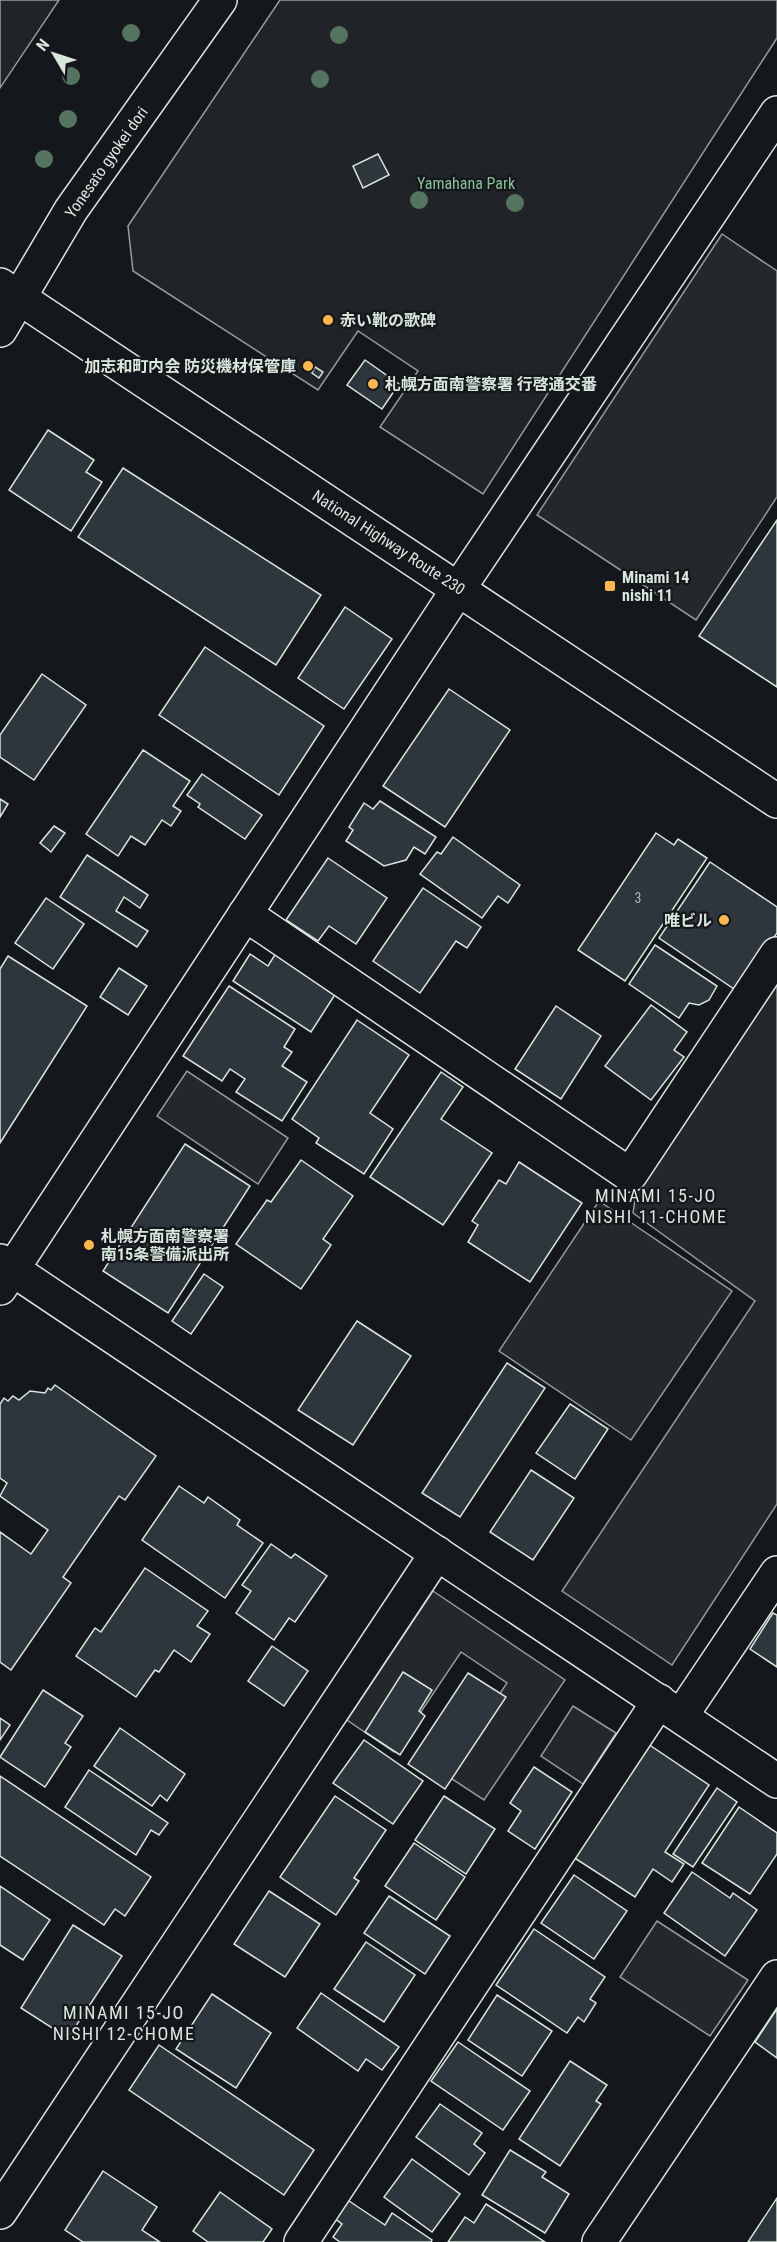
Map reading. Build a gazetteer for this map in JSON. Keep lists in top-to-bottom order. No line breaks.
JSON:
{"streets":{"main road":["Yonesato gyokei dori","National Highway Route 230"]},"crossings":[["Yonesato gyokei dori","National Highway Route 230"]],"districts":["MINAMI 15-JO NISHI 11-CHOME","MINAMI 15-JO NISHI 12-CHOME"],"parks":["Yamahana Park"],"places":{"other":["赤い靴の歌碑","加志和町内会 防災機材保管庫","札幌方面南警察署 行啓通交番","唯ビル","札幌方面南警察署 南15条警備派出所"],"transit":["Minami 14 nishi 11"]},"house_numbers":["3"],"north":"top left"}
